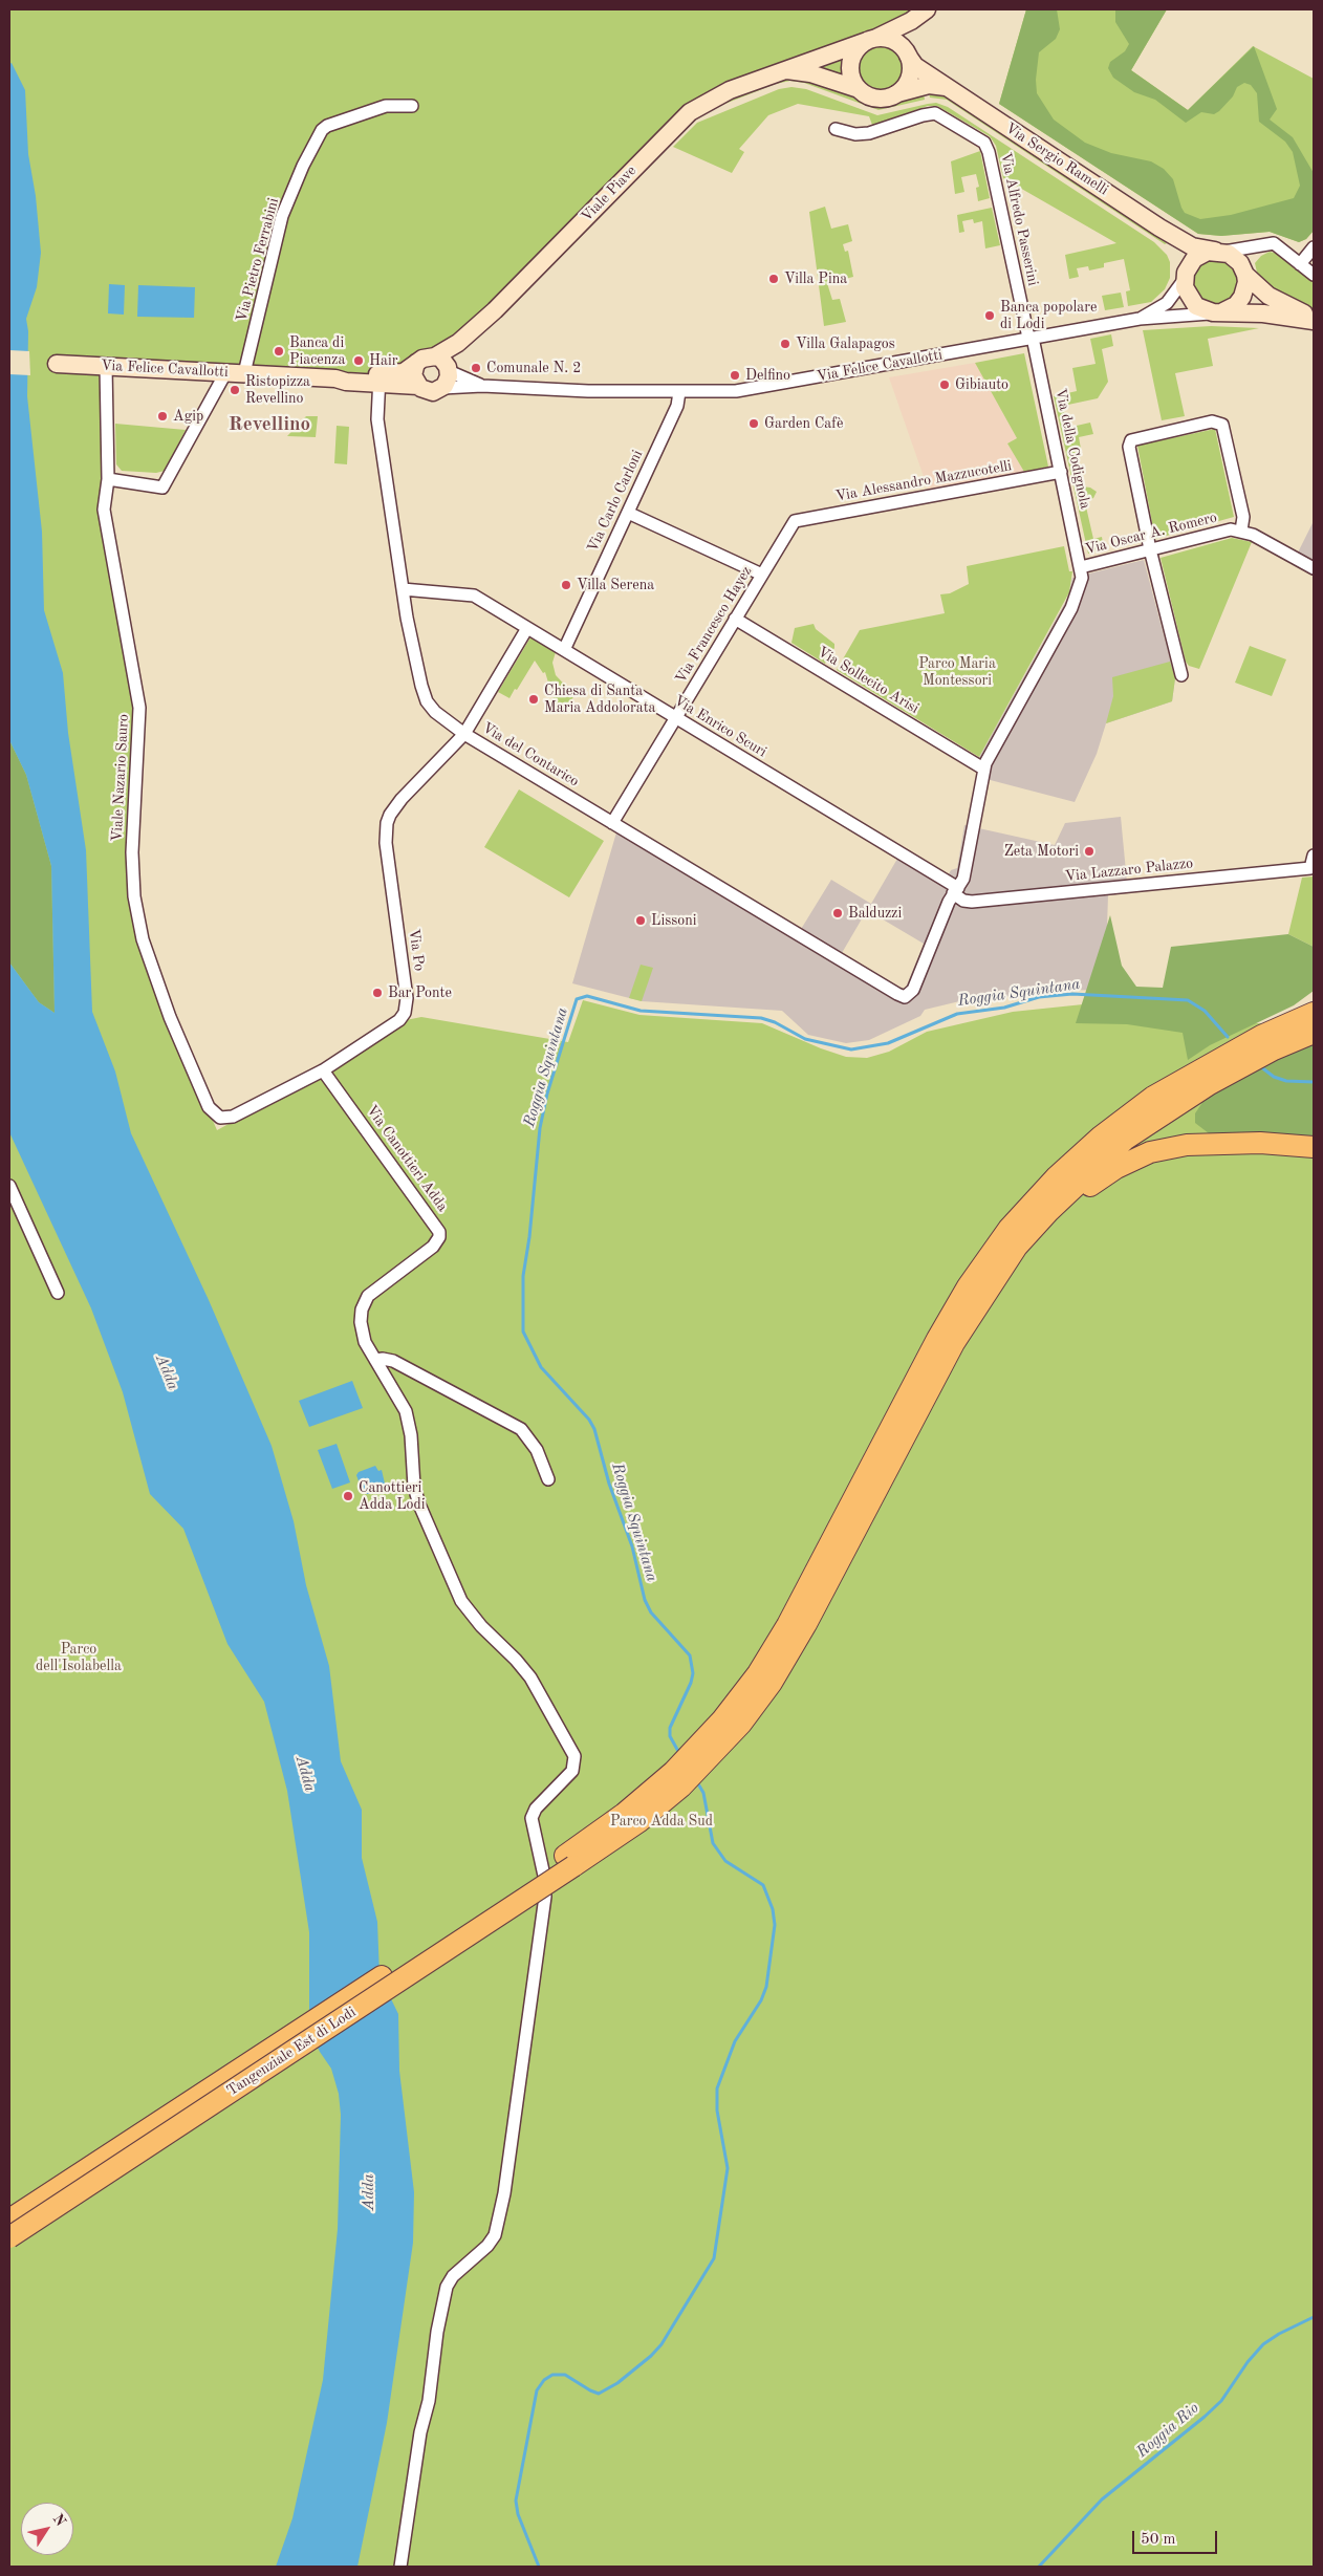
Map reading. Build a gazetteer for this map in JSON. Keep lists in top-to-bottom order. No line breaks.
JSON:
{"streets":{"highway":["Tangenziale Est di Lodi"],"street":["Via Sergio Ramelli","Viale Piave","Via Alfredo Passerini","Via Pietro Ferrabini","Via Felice Cavallotti","Via della Codignola","Via Alessandro Mazzucotelli","Via Carlo Carloni","Via Oscar A. Romero","Via Francesco Hayez","Via Sollecito Arisi","Via Enrico Scuri","Via del Contarico","Viale Nazario Sauro","Via Lazzaro Palazzo","Via Po","Via Canottieri Adda"]},"crossings":[["Via Sergio Ramelli","Viale Piave"],["Via Sergio Ramelli","Via Felice Cavallotti"],["Viale Piave","Via Felice Cavallotti"],["Via Alfredo Passerini","Via Felice Cavallotti"],["Via Alfredo Passerini","Via della Codignola"],["Via Pietro Ferrabini","Via Felice Cavallotti"],["Via Felice Cavallotti","Via della Codignola"],["Via Felice Cavallotti","Via Carlo Carloni"],["Via Felice Cavallotti","Via del Contarico"],["Via Felice Cavallotti","Viale Nazario Sauro"],["Via della Codignola","Via Alessandro Mazzucotelli"],["Via della Codignola","Via Oscar A. Romero"],["Via della Codignola","Via Sollecito Arisi"],["Via della Codignola","Via Enrico Scuri"],["Via della Codignola","Via del Contarico"],["Via della Codignola","Via Lazzaro Palazzo"],["Via Alessandro Mazzucotelli","Via Francesco Hayez"],["Via Carlo Carloni","Via Enrico Scuri"],["Via Francesco Hayez","Via Sollecito Arisi"],["Via Francesco Hayez","Via Enrico Scuri"],["Via Francesco Hayez","Via del Contarico"],["Via Enrico Scuri","Via del Contarico"],["Via Enrico Scuri","Via Lazzaro Palazzo"],["Via del Contarico","Via Po"],["Viale Nazario Sauro","Via Po"],["Via Po","Via Canottieri Adda"]],"districts":["Revellino"],"water":["Roggia Squintana","Adda","Roggia Rio"],"parks":["Parco Maria Montessori","Parco dell'Isolabella","Parco Adda Sud"],"places":["Villa Pina","Banca popolare di Lodi","Villa Galapagos","Banca di Piacenza","Hair","Comunale N. 2","Delfino","Gibiauto","Ristopizza Revellino","Agip","Garden Cafè","Villa Serena","Chiesa di Santa Maria Addolorata","Zeta Motori","Balduzzi","Lissoni","Bar Ponte","Canottieri Adda Lodi"],"scale_bar":"50 m","north":"top right"}
